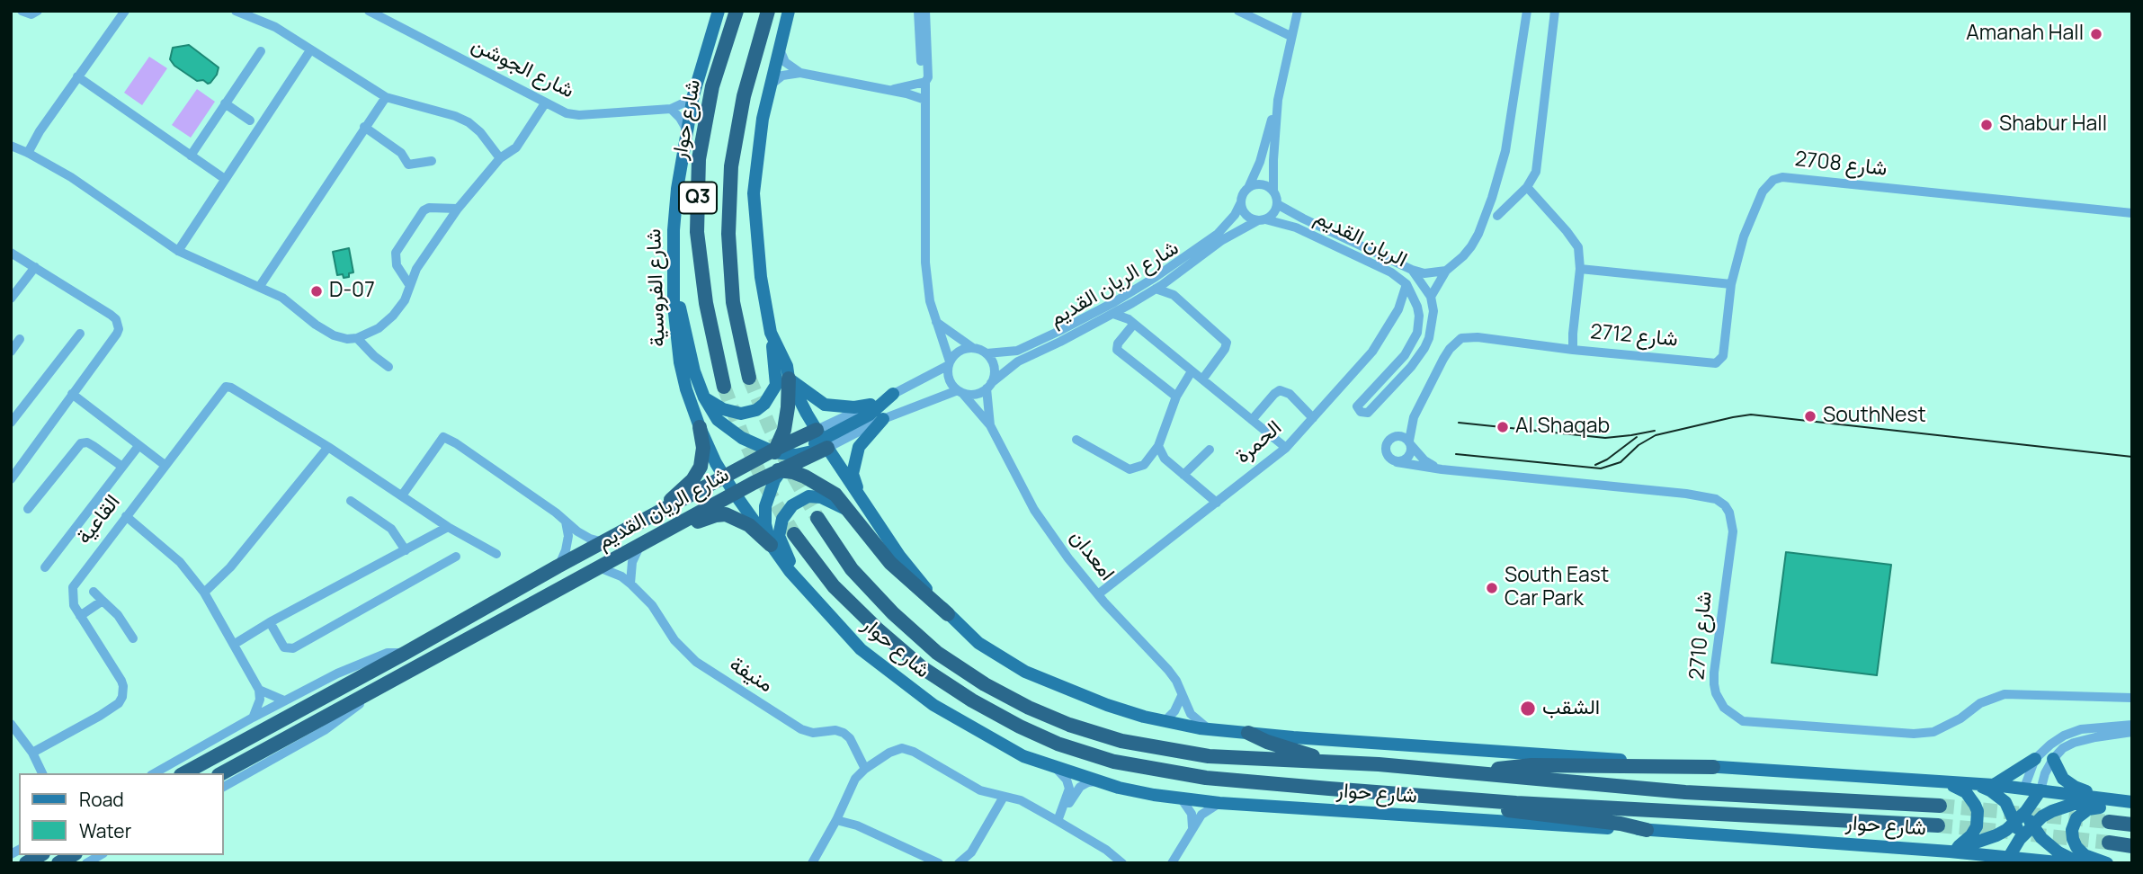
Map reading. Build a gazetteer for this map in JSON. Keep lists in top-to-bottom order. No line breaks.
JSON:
{"streets":{"highway":["شارع حوار","Q3","شارع الريان القديم"],"main road":["شارع الفروسية"],"street":["شارع الجوشن","شارع 2708","الريان القديم","شارع 2712","الحمرة","القاعية","امعدان","شارع 2710","منيفة"]},"crossings":[["شارع الجوشن","شارع الفروسية"],["شارع حوار","شارع الفروسية"],["شارع 2708","شارع 2712"],["الريان القديم","شارع الريان القديم"],["الريان القديم","الحمرة"],["شارع الريان القديم","شارع الفروسية"],["شارع الريان القديم","امعدان"],["شارع الريان القديم","منيفة"],["الحمرة","امعدان"]],"places":["Amanah Hall","Shabur Hall","D-07","SouthNest","Al Shaqab","South East Car Park","الشقب"],"legend":["Road","Water"]}
